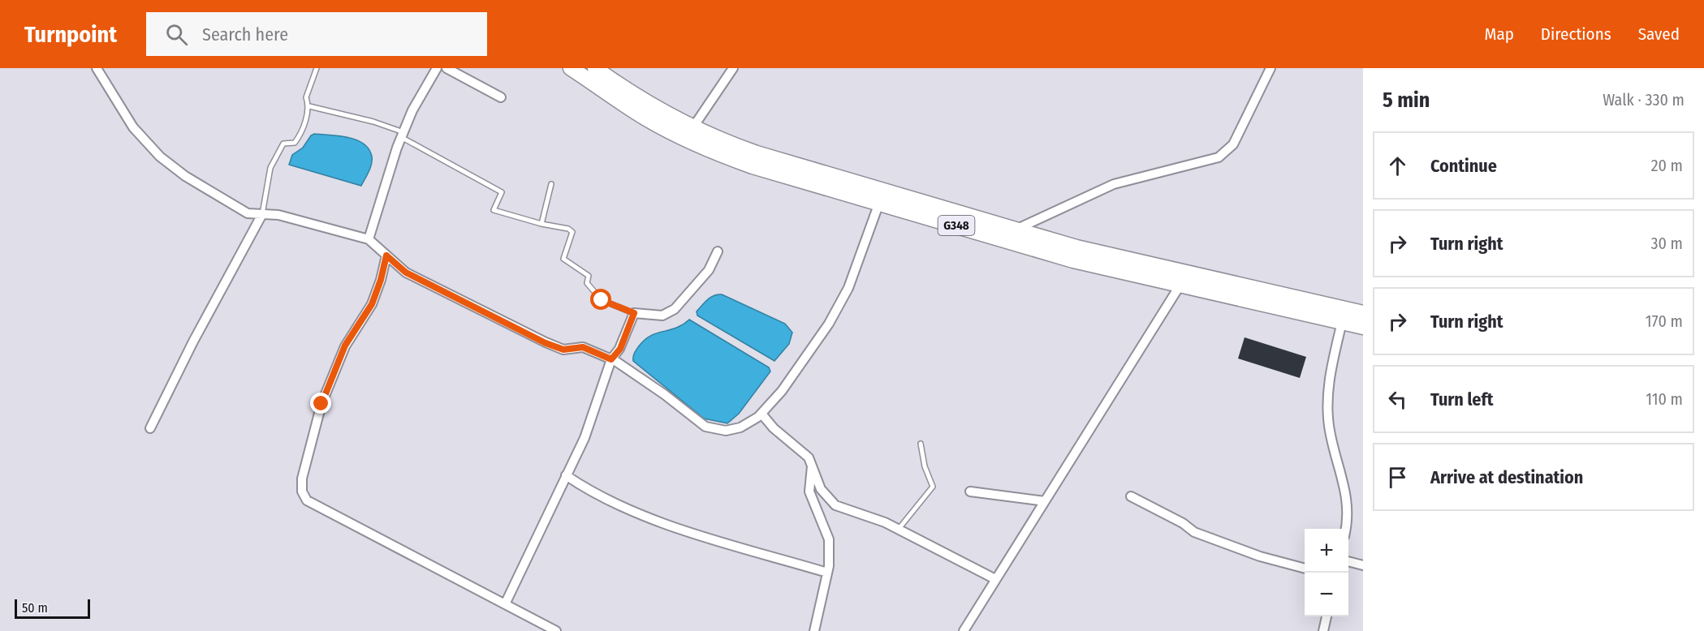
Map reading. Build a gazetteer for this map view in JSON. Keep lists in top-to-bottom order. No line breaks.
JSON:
{"streets":{"highway":["G348"]},"scale_bar":"50 m","page":{"header":"Turnpoint","search":"Search here","nav":["Map","Directions","Saved"],"heading":["5 min","Walk · 330 m"],"list":[["Continue","20 m"],["Turn right","30 m"],["Turn right","170 m"],["Turn left","110 m"],"Arrive at destination"],"map_buttons":["+","−"],"scale":"50 m"}}
